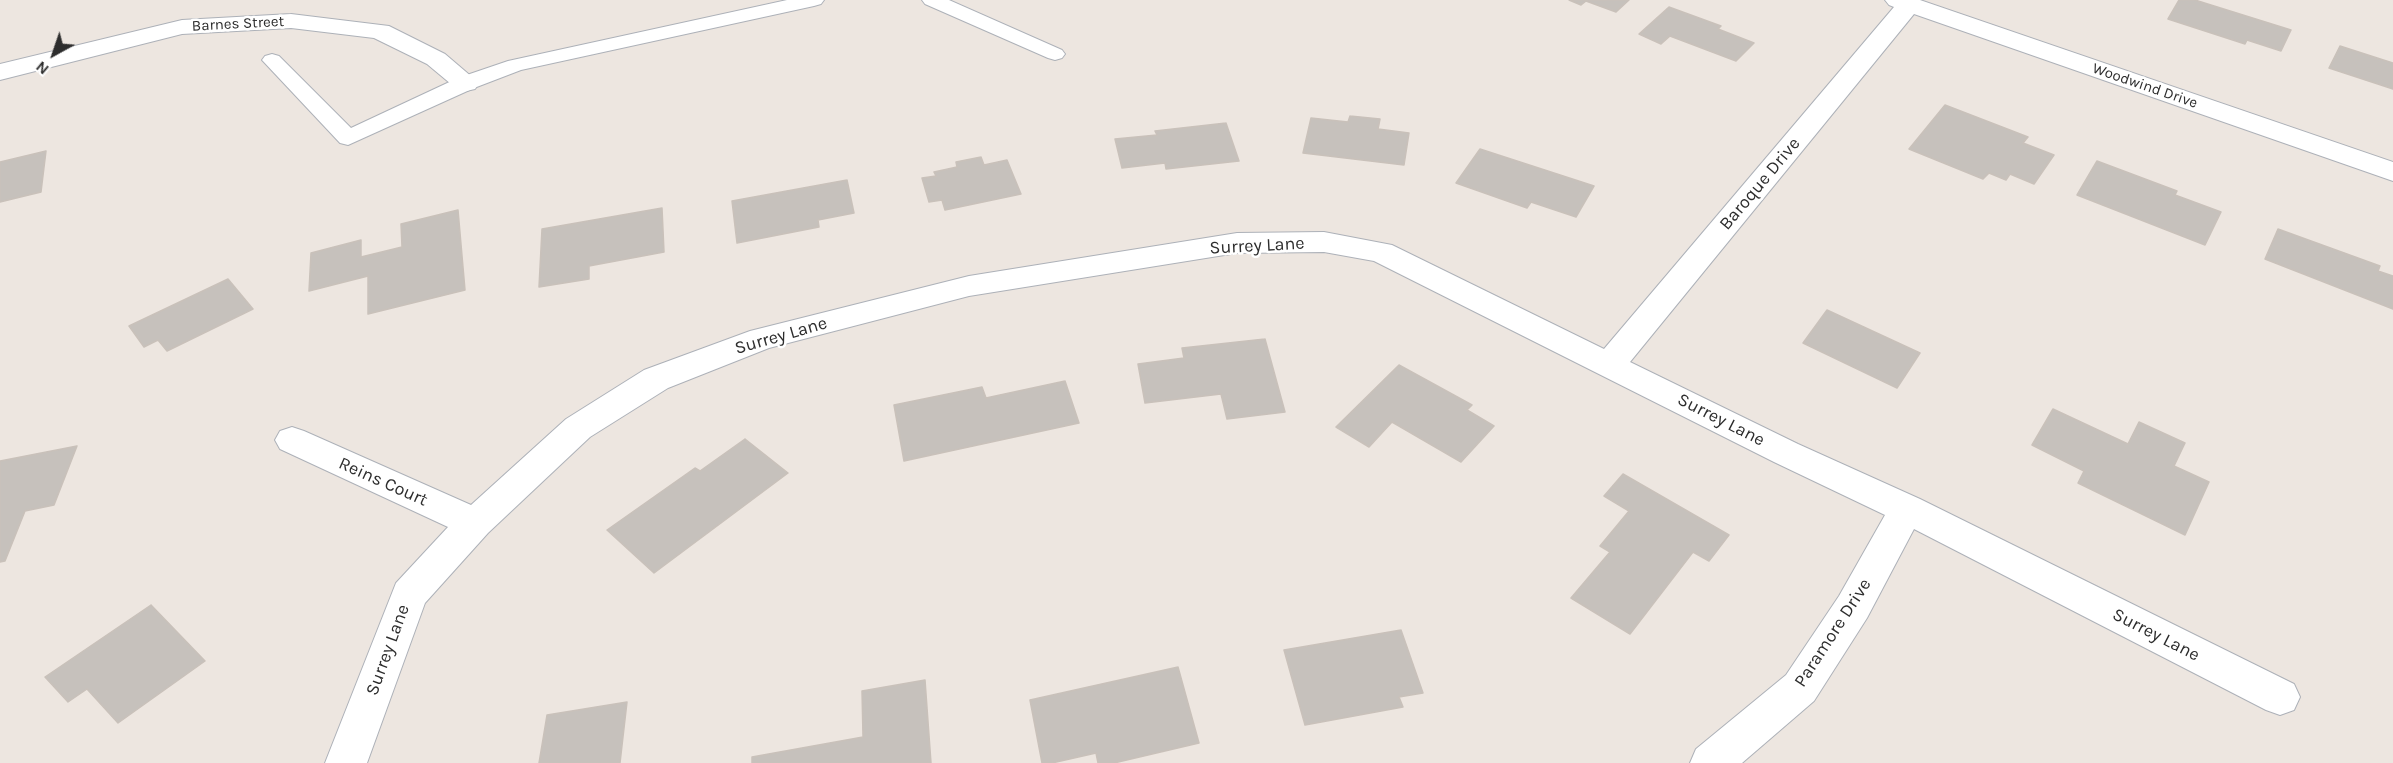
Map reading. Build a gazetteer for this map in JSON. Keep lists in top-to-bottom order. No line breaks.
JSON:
{"streets":{"street":["Barnes Street","Woodwind Drive","Baroque Drive","Surrey Lane","Reins Court","Paramore Drive"]},"crossings":[["Woodwind Drive","Baroque Drive"],["Baroque Drive","Surrey Lane"],["Surrey Lane","Reins Court"],["Surrey Lane","Paramore Drive"]],"north":"bottom left"}
